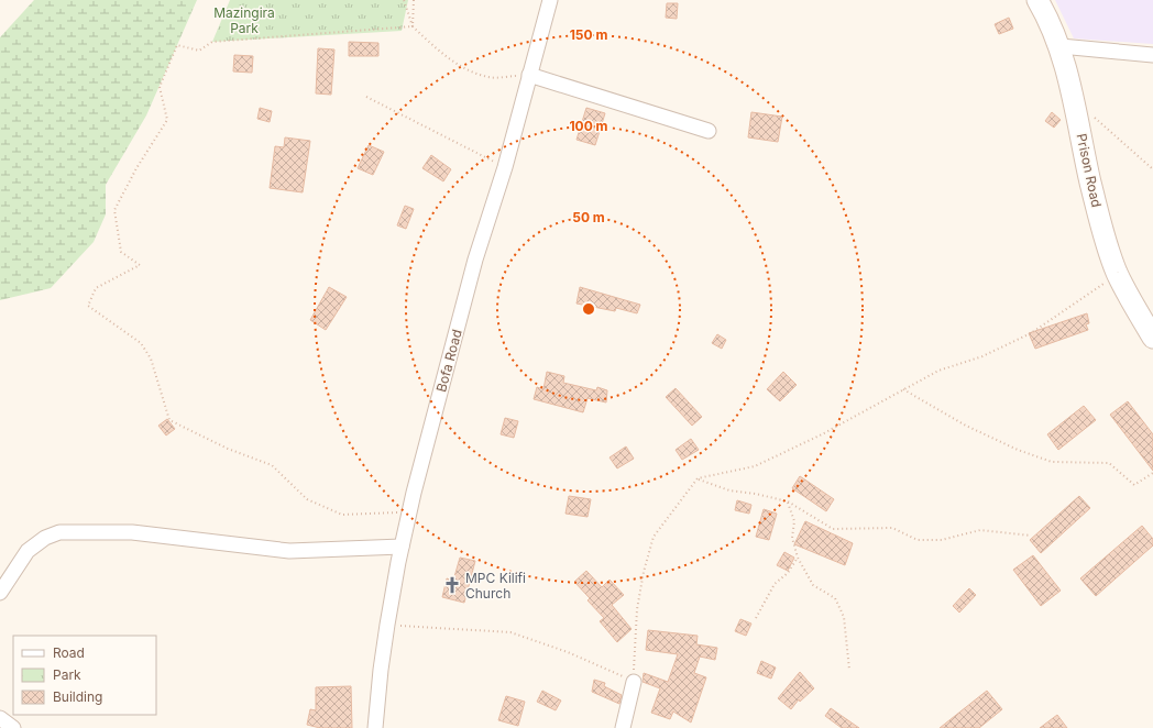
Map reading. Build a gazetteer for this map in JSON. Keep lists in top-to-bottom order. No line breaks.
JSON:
{"streets":{"street":["Prison Road","Bofa Road"]},"parks":["Mazingira Park"],"places":{"church":["MPC Kilifi Church"]},"legend":["Road","Park","Building"],"rings":["150 m","100 m","50 m"]}
